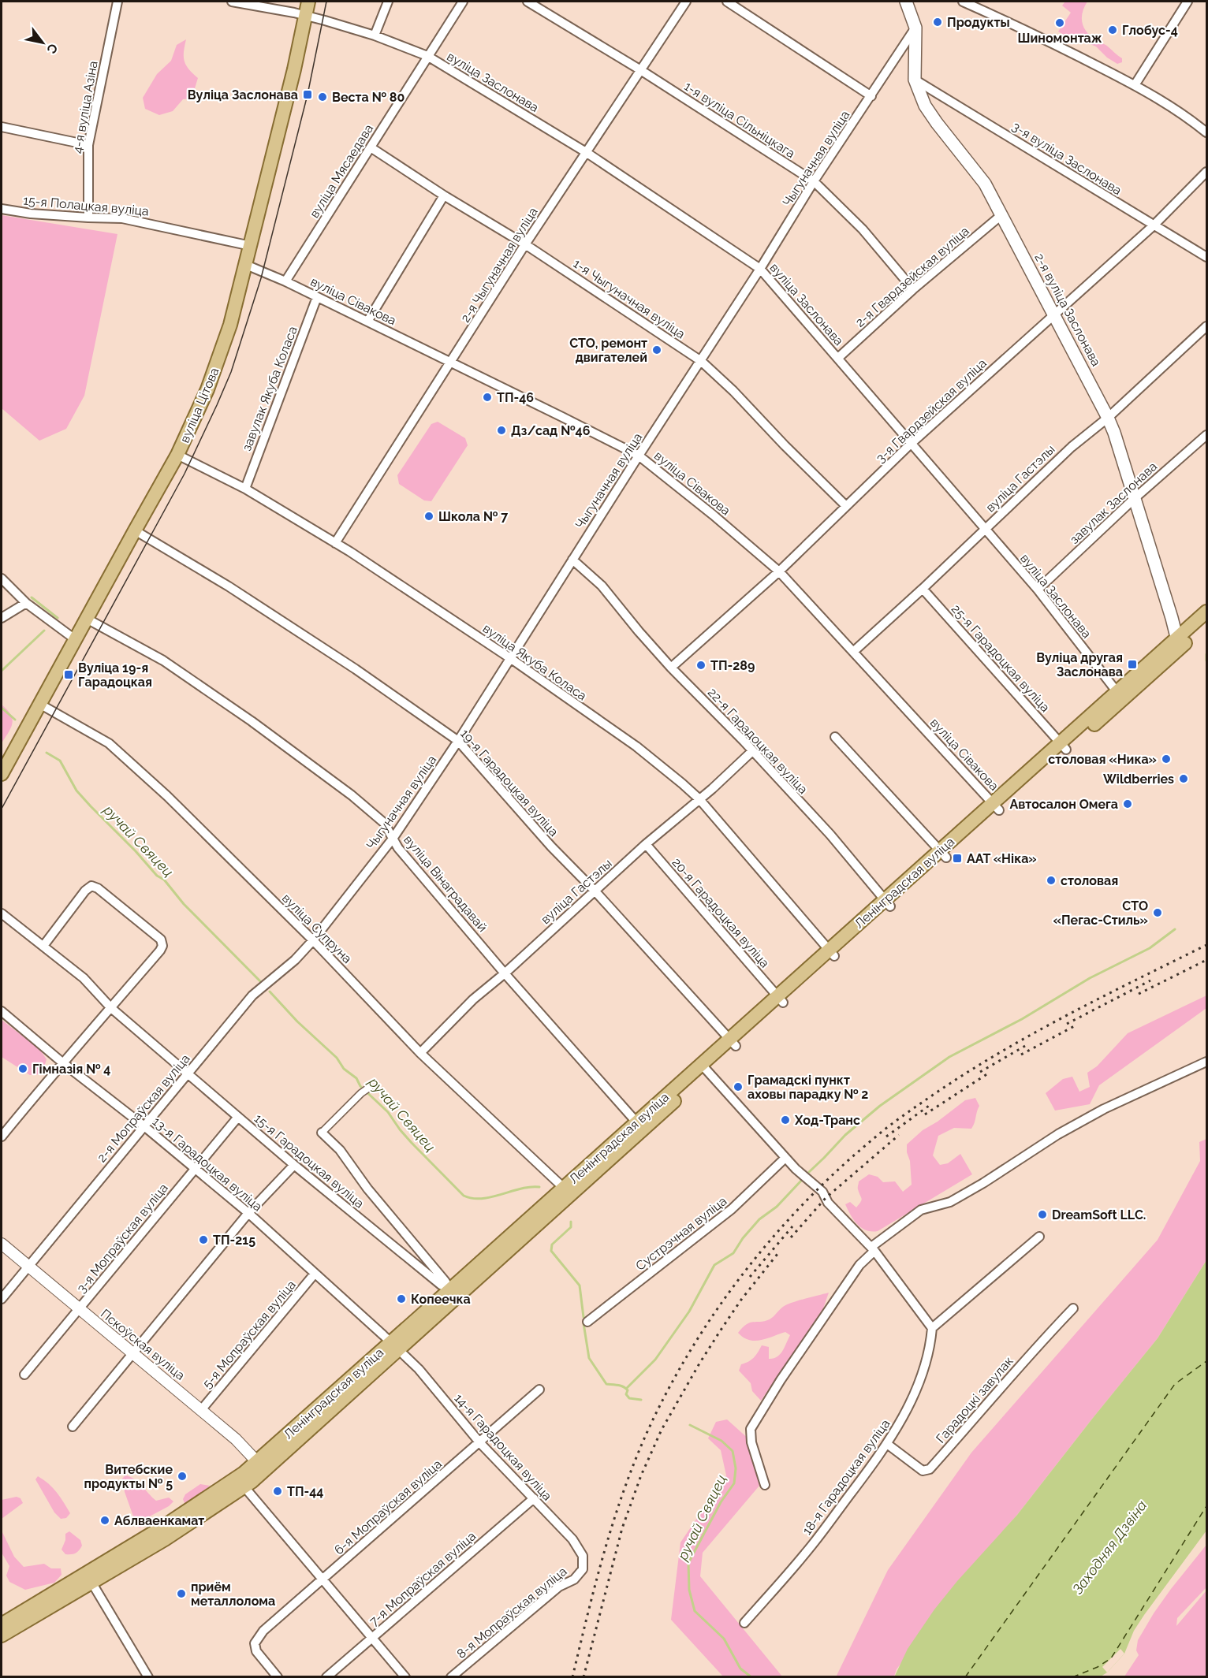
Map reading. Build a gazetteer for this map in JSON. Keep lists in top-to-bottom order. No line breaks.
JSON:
{"streets":{"main road":["2-я вуліца Заслонава","вуліца Цітова","Ленінградская вуліца"],"street":["вуліца Заслонава","4-я вуліца Азіна","1-я вуліца Сільніцкага","Чыгуначная вуліца","3-я вуліца Заслонава","вуліца Мясаедава","15-я Полацкая вуліца","2-я Чыгуначная вуліца","2-я Гвардзейская вуліца","1-я Чыгуначная вуліца","вуліца Сівакова","завулак Якуба Коласа","3-я Гвардзейская вуліца","вуліца Гастэлы","завулак Заслонава","25-я Гарадоцкая вуліца","вуліца Якуба Коласа","22-я Гарадоцкая вуліца","19-я Гарадоцкая вуліца","вуліца Вінаградавай","20-я Гарадоцкая вуліца","вуліца Супруна","2-я Мопраўская вуліца","15-я Гарадоцкая вуліца","13-я Гарадоцкая вуліца","Сустрэчная вуліца","3-я Мопраўская вуліца","5-я Мопраўская вуліца","Пскоўская вуліца","Гарадоцкі завулак","14-я Гарадоцкая вуліца","18-я Гарадоцкая вуліца","6-я Мопраўская вуліца","7-я Мопраўская вуліца","8-я Мопраўская вуліца"]},"crossings":[["вуліца Заслонава","Чыгуначная вуліца"],["вуліца Заслонава","вуліца Мясаедава"],["вуліца Заслонава","2-я Чыгуначная вуліца"],["вуліца Заслонава","2-я Гвардзейская вуліца"],["вуліца Заслонава","вуліца Цітова"],["вуліца Заслонава","3-я Гвардзейская вуліца"],["вуліца Заслонава","вуліца Гастэлы"],["вуліца Заслонава","завулак Заслонава"],["вуліца Заслонава","Ленінградская вуліца"],["4-я вуліца Азіна","15-я Полацкая вуліца"],["1-я вуліца Сільніцкага","Чыгуначная вуліца"],["1-я вуліца Сільніцкага","2-я Чыгуначная вуліца"],["1-я вуліца Сільніцкага","2-я Гвардзейская вуліца"],["Чыгуначная вуліца","1-я Чыгуначная вуліца"],["Чыгуначная вуліца","вуліца Сівакова"],["Чыгуначная вуліца","2-я вуліца Заслонава"],["Чыгуначная вуліца","вуліца Якуба Коласа"],["Чыгуначная вуліца","22-я Гарадоцкая вуліца"],["Чыгуначная вуліца","19-я Гарадоцкая вуліца"],["Чыгуначная вуліца","вуліца Вінаградавай"],["Чыгуначная вуліца","вуліца Супруна"],["Чыгуначная вуліца","2-я Мопраўская вуліца"],["3-я вуліца Заслонава","2-я вуліца Заслонава"],["3-я вуліца Заслонава","3-я Гвардзейская вуліца"],["вуліца Мясаедава","1-я Чыгуначная вуліца"],["вуліца Мясаедава","вуліца Сівакова"],["15-я Полацкая вуліца","вуліца Цітова"],["2-я Чыгуначная вуліца","1-я Чыгуначная вуліца"],["2-я Чыгуначная вуліца","вуліца Сівакова"],["2-я Чыгуначная вуліца","вуліца Якуба Коласа"],["2-я Гвардзейская вуліца","2-я вуліца Заслонава"],["1-я Чыгуначная вуліца","3-я Гвардзейская вуліца"],["вуліца Сівакова","завулак Якуба Коласа"],["вуліца Сівакова","вуліца Цітова"],["вуліца Сівакова","3-я Гвардзейская вуліца"],["вуліца Сівакова","вуліца Гастэлы"],["вуліца Сівакова","Ленінградская вуліца"],["2-я вуліца Заслонава","3-я Гвардзейская вуліца"],["2-я вуліца Заслонава","вуліца Гастэлы"],["2-я вуліца Заслонава","завулак Заслонава"],["2-я вуліца Заслонава","Ленінградская вуліца"],["завулак Якуба Коласа","вуліца Якуба Коласа"],["вуліца Цітова","вуліца Якуба Коласа"],["вуліца Цітова","19-я Гарадоцкая вуліца"],["вуліца Цітова","вуліца Вінаградавай"],["вуліца Цітова","вуліца Супруна"],["3-я Гвардзейская вуліца","22-я Гарадоцкая вуліца"],["вуліца Гастэлы","25-я Гарадоцкая вуліца"],["вуліца Гастэлы","вуліца Якуба Коласа"],["вуліца Гастэлы","22-я Гарадоцкая вуліца"],["вуліца Гастэлы","19-я Гарадоцкая вуліца"],["вуліца Гастэлы","вуліца Вінаградавай"],["вуліца Гастэлы","20-я Гарадоцкая вуліца"],["вуліца Гастэлы","вуліца Супруна"],["25-я Гарадоцкая вуліца","Ленінградская вуліца"],["вуліца Якуба Коласа","Ленінградская вуліца"],["22-я Гарадоцкая вуліца","Ленінградская вуліца"],["19-я Гарадоцкая вуліца","Ленінградская вуліца"],["Ленінградская вуліца","вуліца Вінаградавай"],["Ленінградская вуліца","20-я Гарадоцкая вуліца"],["Ленінградская вуліца","вуліца Супруна"],["Ленінградская вуліца","15-я Гарадоцкая вуліца"],["Ленінградская вуліца","13-я Гарадоцкая вуліца"],["Ленінградская вуліца","Пскоўская вуліца"],["Ленінградская вуліца","14-я Гарадоцкая вуліца"],["вуліца Супруна","2-я Мопраўская вуліца"],["2-я Мопраўская вуліца","15-я Гарадоцкая вуліца"],["2-я Мопраўская вуліца","13-я Гарадоцкая вуліца"],["2-я Мопраўская вуліца","Пскоўская вуліца"],["15-я Гарадоцкая вуліца","3-я Мопраўская вуліца"],["13-я Гарадоцкая вуліца","3-я Мопраўская вуліца"],["13-я Гарадоцкая вуліца","5-я Мопраўская вуліца"],["13-я Гарадоцкая вуліца","14-я Гарадоцкая вуліца"],["3-я Мопраўская вуліца","Пскоўская вуліца"],["5-я Мопраўская вуліца","Пскоўская вуліца"],["Гарадоцкі завулак","18-я Гарадоцкая вуліца"],["14-я Гарадоцкая вуліца","6-я Мопраўская вуліца"],["14-я Гарадоцкая вуліца","7-я Мопраўская вуліца"],["14-я Гарадоцкая вуліца","8-я Мопраўская вуліца"]],"water":["ручай Свяцец","Заходняя Дзвіна"],"places":{"other":["Продукты","Шиномонтаж","Глобус-4","Веста № 80","СТО, ремонт двигателей","ТП-46","Дз/сад №46","Школа № 7","ТП-289","столовая «Ника»","Wildberries","Автосалон Омега","столовая","СТО «Пегас-Стиль»","Гімназія № 4","Грамадскі пункт аховы парадку № 2","Ход-Транс","DreamSoft LLC.","ТП-215","Копеечка","Витебские продукты № 5","ТП-44","Аблваенкамат","приём металлолома"],"transit":["Вуліца Заслонава","Вуліца другая Заслонава","Вуліца 19-я Гарадоцкая","ААТ «Ніка»"]},"north":"bottom right"}
